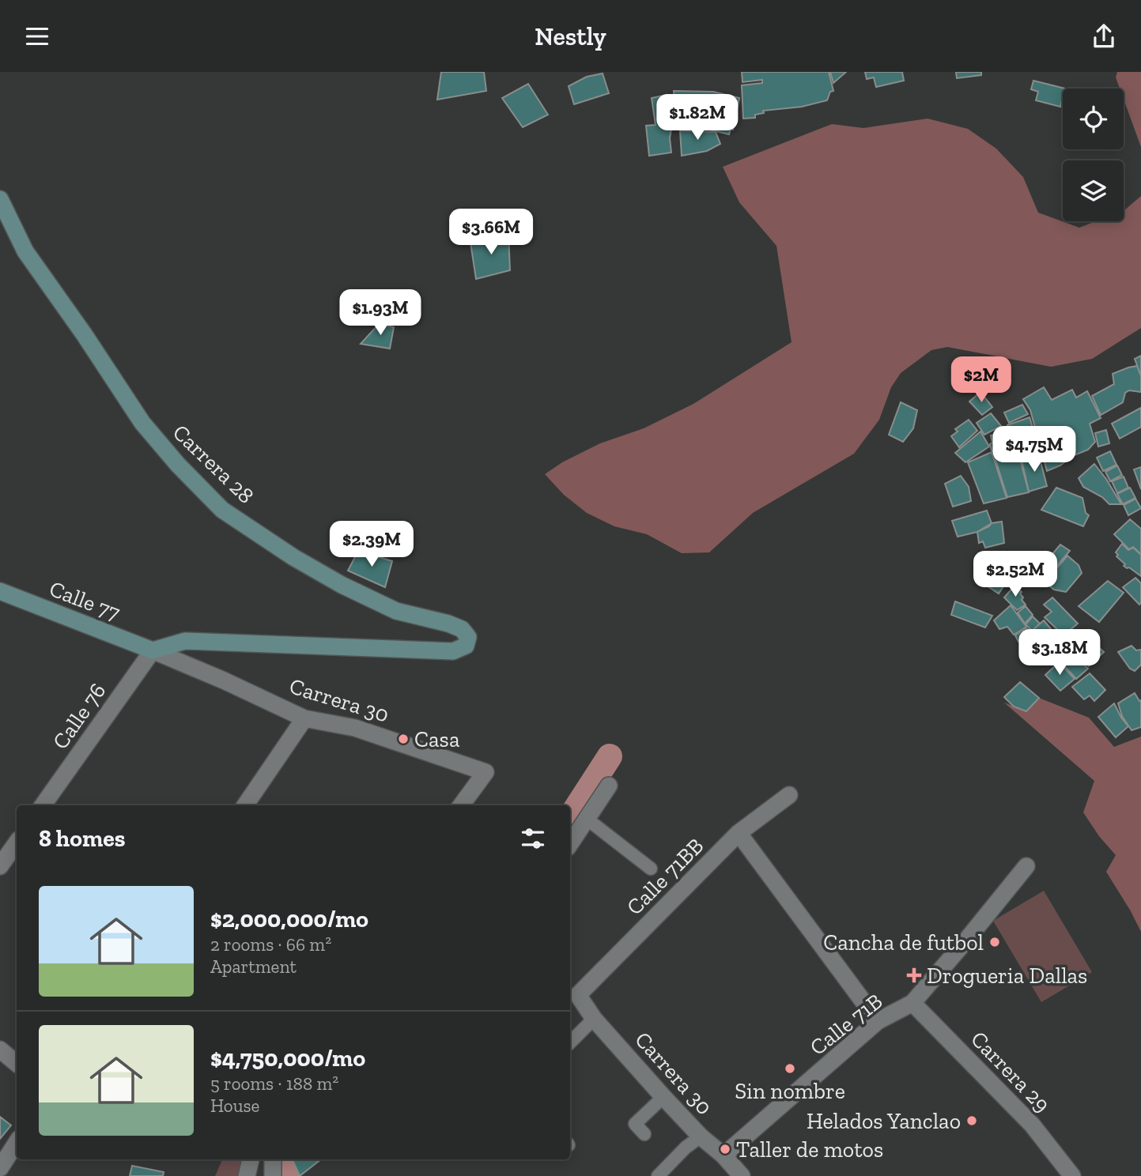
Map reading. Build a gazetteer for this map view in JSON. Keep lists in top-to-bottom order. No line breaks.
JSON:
{"streets":{"street":["Carrera 28","Calle 77","Carrera 30","Calle 76","Calle 71BB","Calle 71B","Carrera 29"]},"crossings":[["Carrera 28","Calle 77"],["Carrera 28","Carrera 30"],["Carrera 28","Calle 76"],["Calle 77","Carrera 30"],["Calle 77","Calle 76"],["Carrera 30","Calle 76"],["Carrera 30","Calle 71BB"],["Carrera 30","Calle 71B"],["Calle 71B","Carrera 29"]],"places":{"other":["Casa","Cancha de futbol","Sin nombre","Helados Yanclao","Taller de motos"],"health":["Drogueria Dallas"]},"page":{"header":"Nestly","price":["$1.82M","$3.66M","$1.93M","$2M","$4.75M","$2.39M","$2.52M","$3.18M"],"heading":"8 homes","list":[{"name":"$2,000,000/mo","note":"2 rooms · 66 m² · Apartment"},{"name":"$4,750,000/mo","note":"5 rooms · 188 m² · House"}]}}
